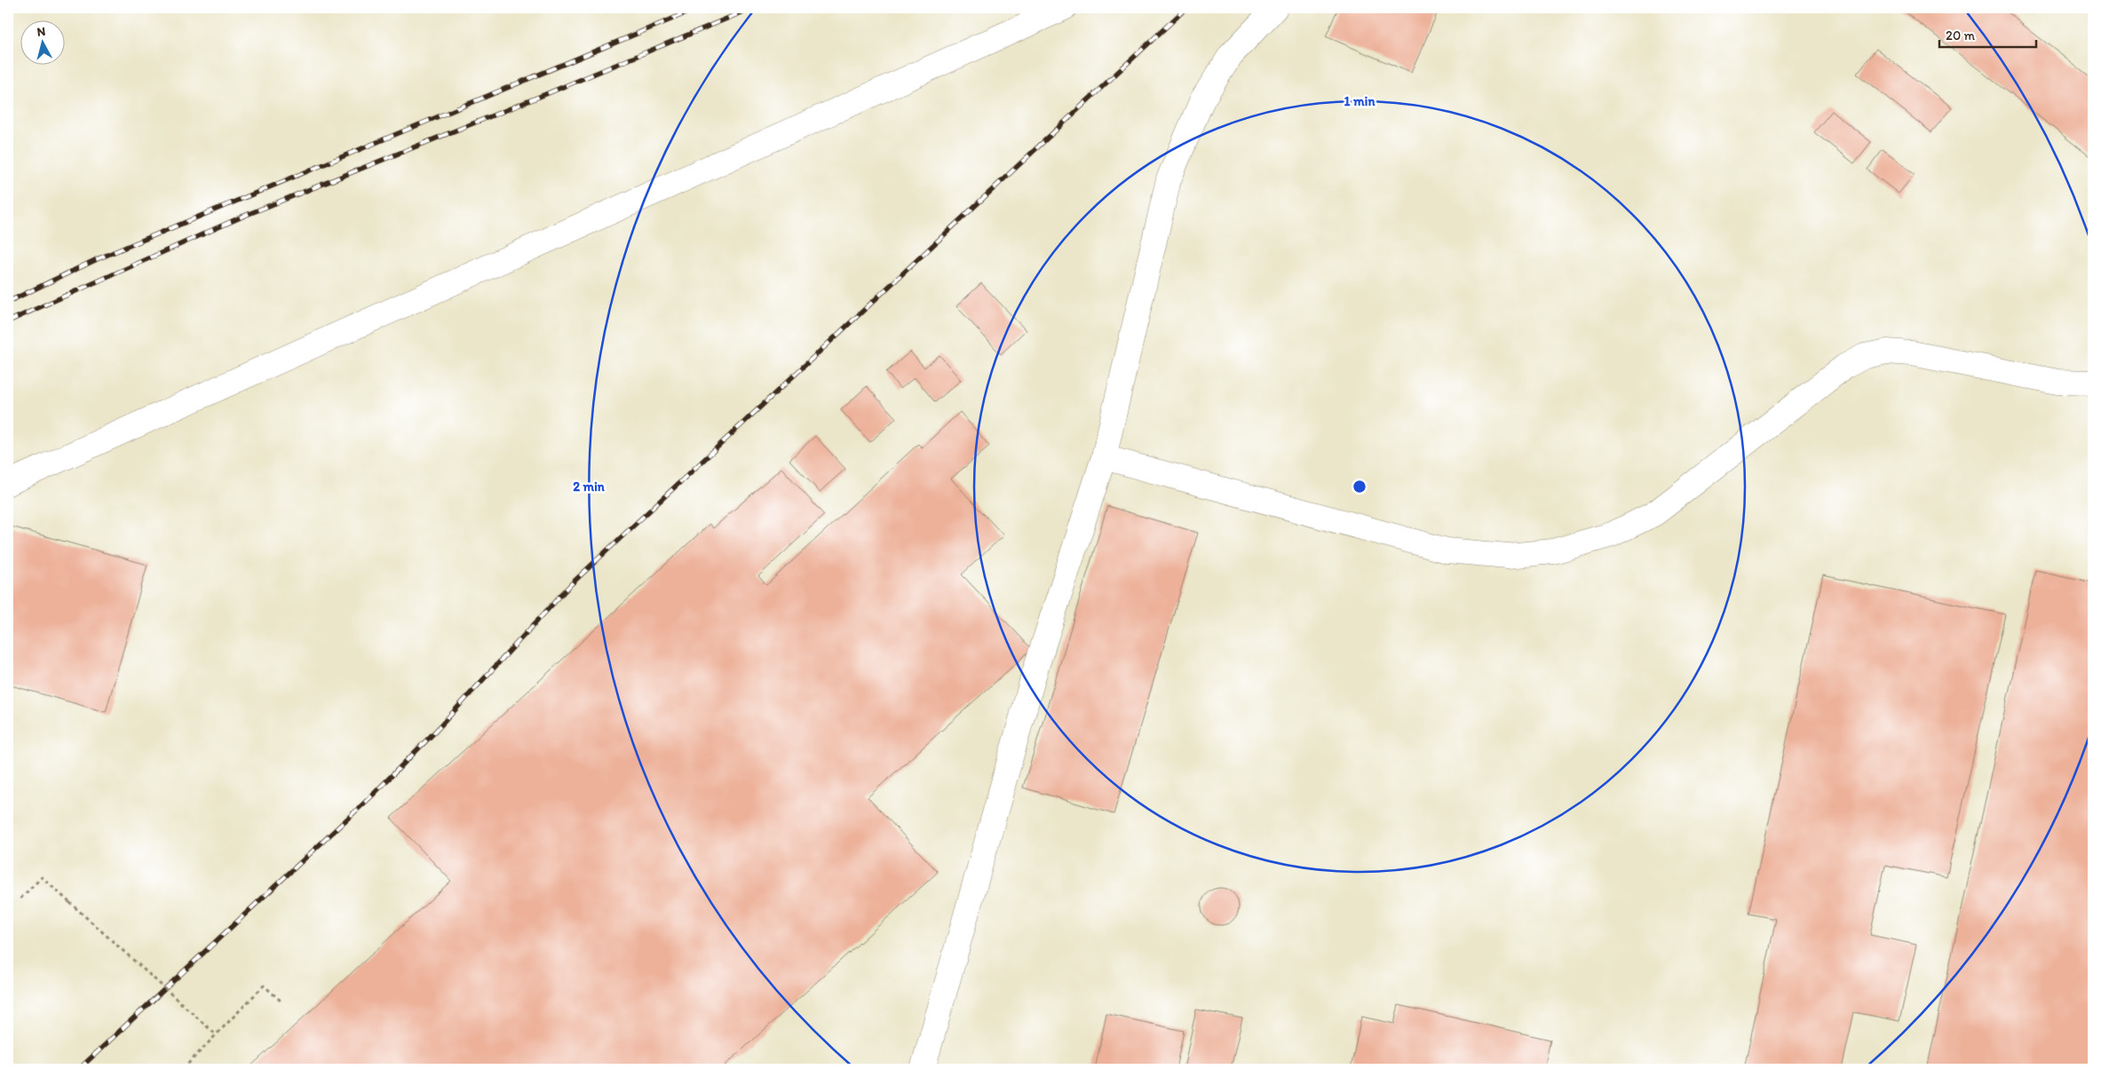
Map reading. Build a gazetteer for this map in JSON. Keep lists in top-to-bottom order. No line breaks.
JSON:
{"scale_bar":"20 m","north":"top","rings":["1 min","2 min"]}
